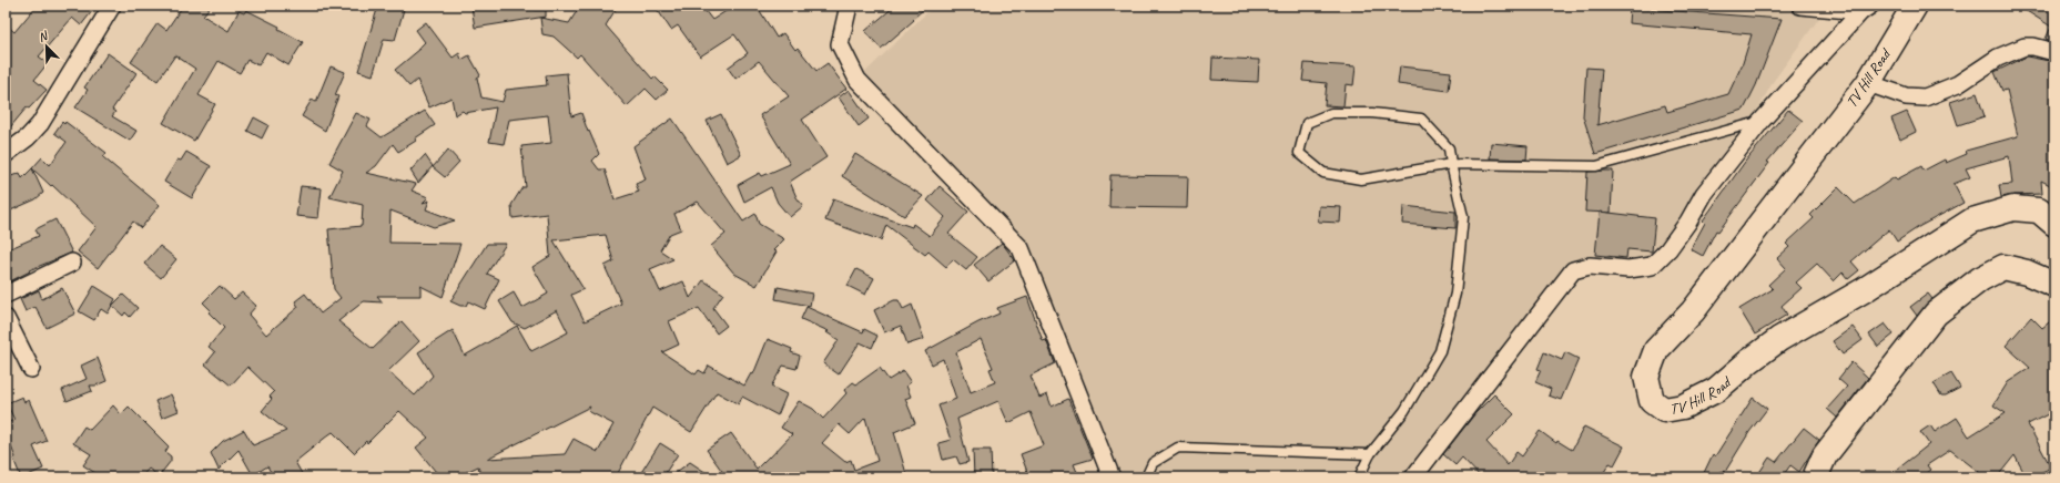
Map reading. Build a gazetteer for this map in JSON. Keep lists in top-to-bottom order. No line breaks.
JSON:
{"streets":{"street":["TV Hill Road"]},"north":"top left"}
